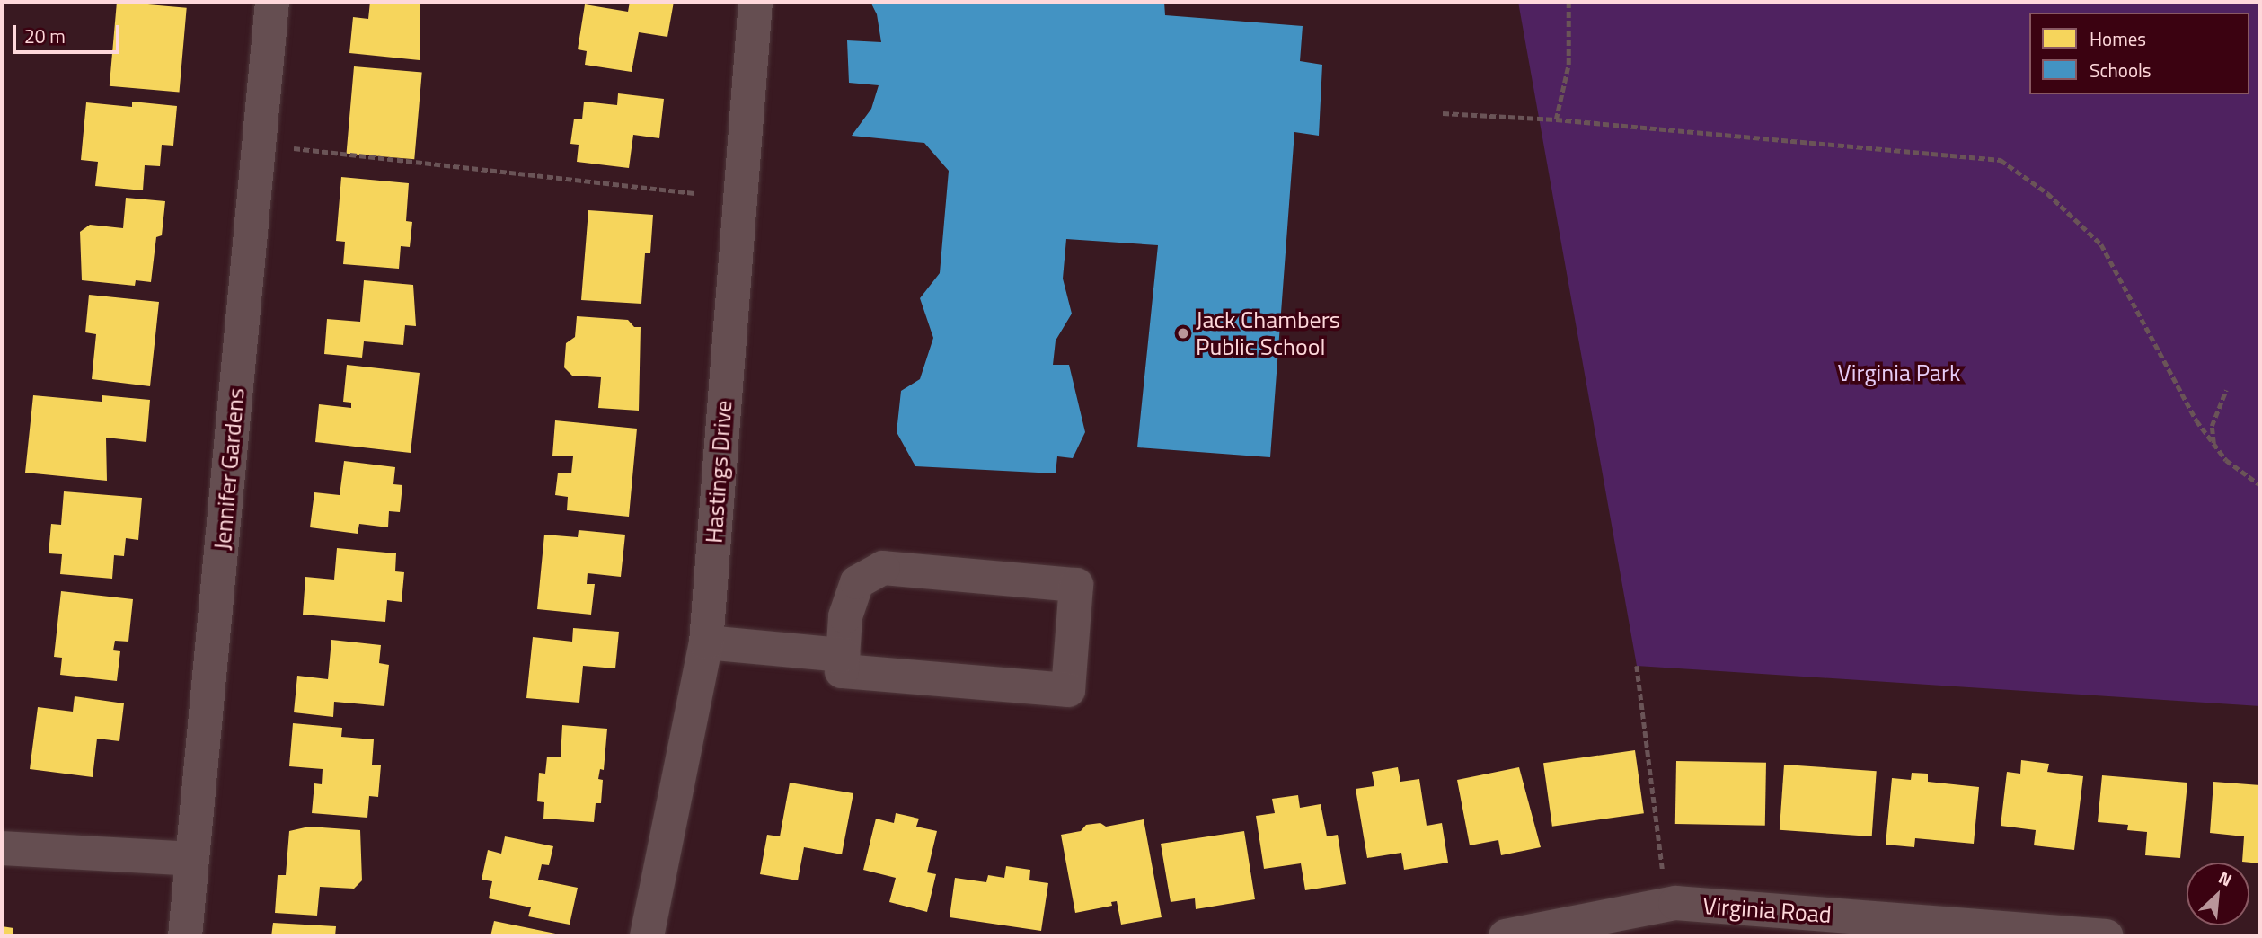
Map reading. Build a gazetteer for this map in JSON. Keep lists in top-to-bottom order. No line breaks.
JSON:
{"streets":{"street":["Jennifer Gardens","Hastings Drive","Virginia Road"]},"parks":["Virginia Park"],"places":["Jack Chambers Public School"],"legend":["Homes","Schools"],"scale_bar":"20 m","north":"top right"}
